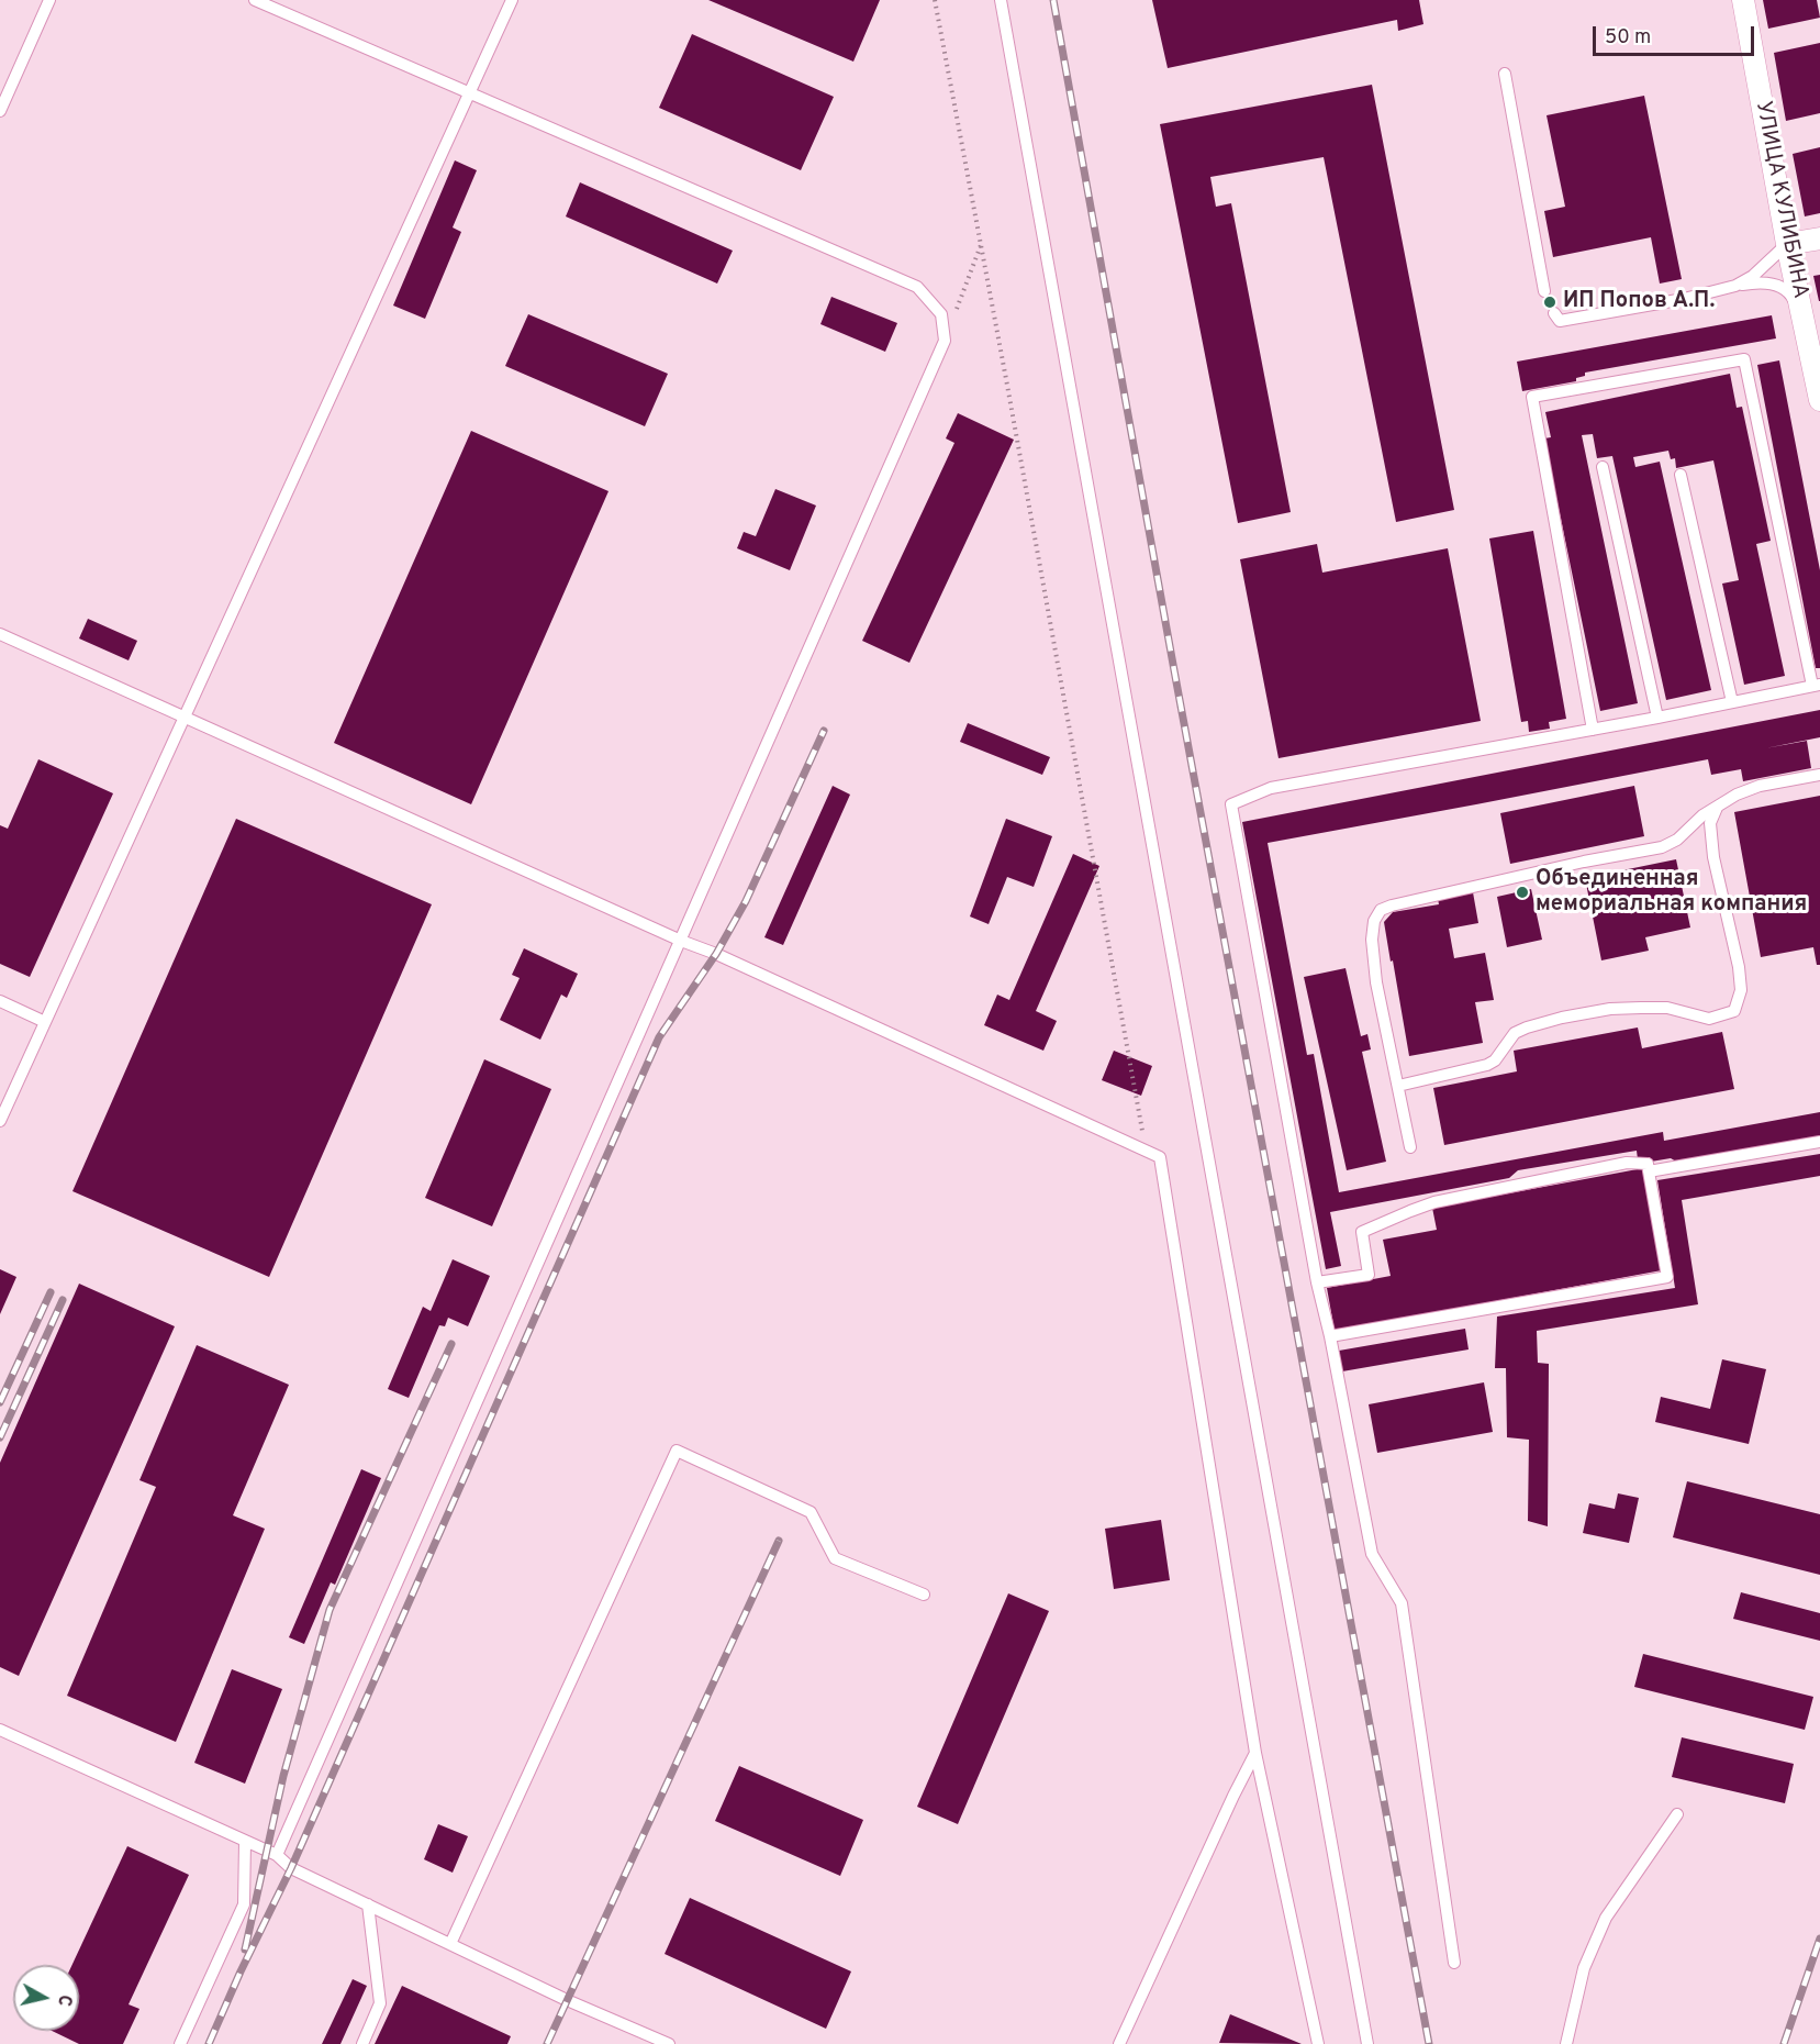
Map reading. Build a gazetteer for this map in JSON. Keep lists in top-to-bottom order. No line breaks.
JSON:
{"streets":{"street":["УЛИЦА КУЛИБИНА"]},"places":["ИП Попов А.П.","Объединенная мемориальная компания"],"scale_bar":"50 m","north":"right"}
